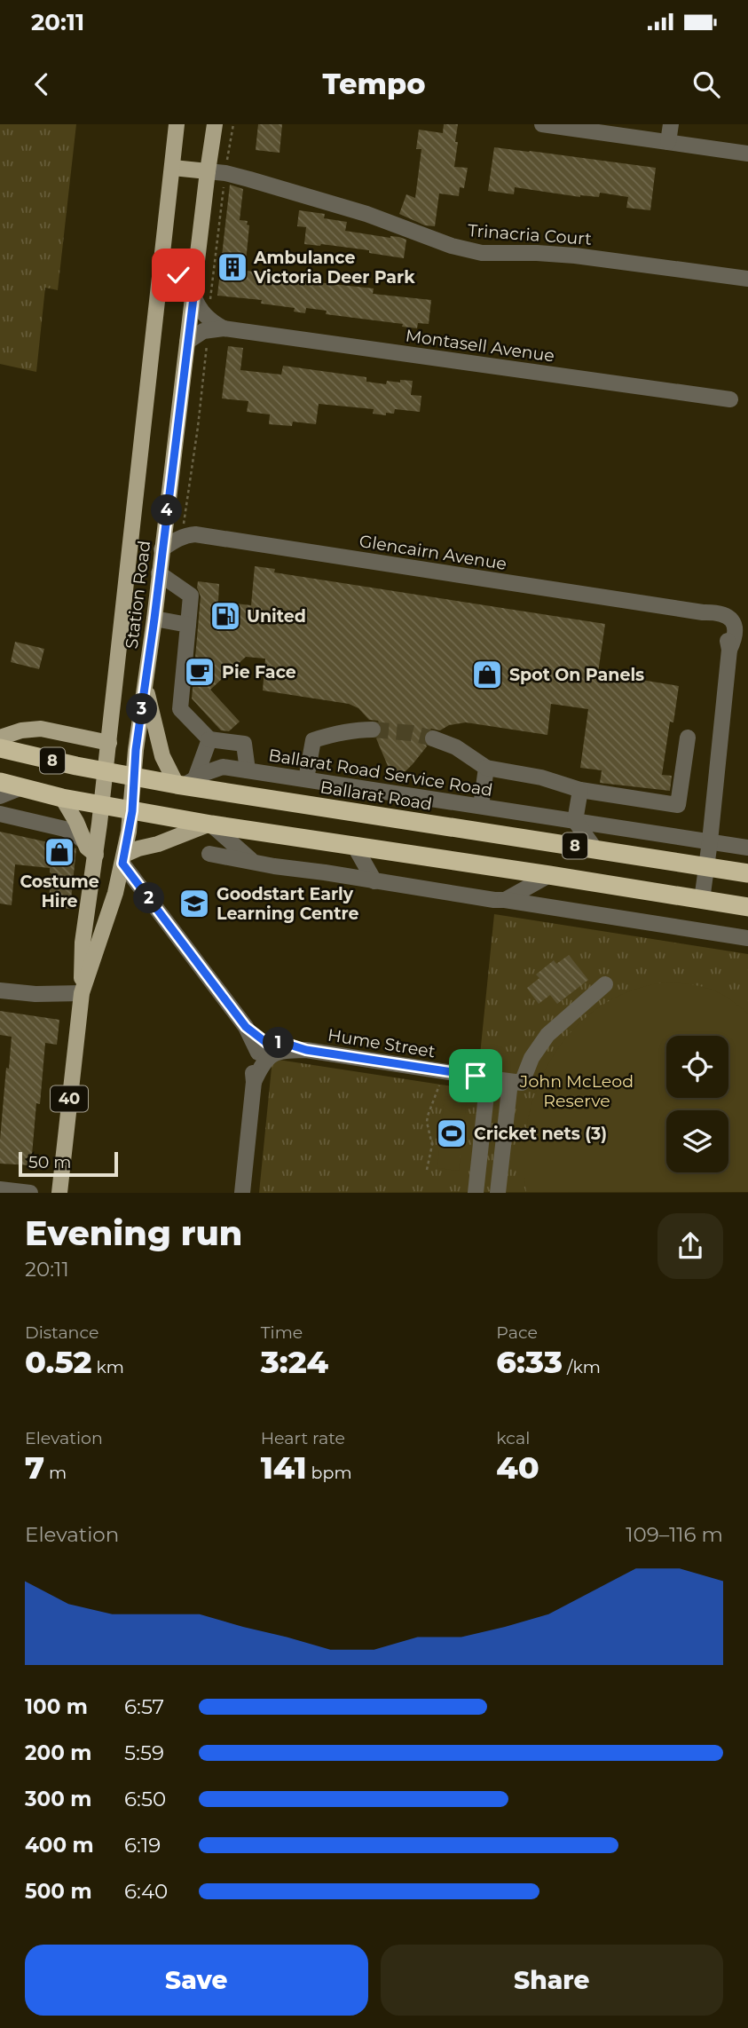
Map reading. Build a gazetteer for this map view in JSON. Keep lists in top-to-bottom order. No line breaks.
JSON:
{"streets":{"highway":["8","Ballarat Road"],"main road":["Station Road","40"],"street":["Trinacria Court","Montasell Avenue","Glencairn Avenue","Ballarat Road Service Road","Hume Street"]},"crossings":[["Trinacria Court","Station Road"],["Montasell Avenue","Station Road"],["Glencairn Avenue","Station Road"],["Glencairn Avenue","8"],["Glencairn Avenue","Ballarat Road Service Road"],["Glencairn Avenue","Ballarat Road"],["Station Road","8"],["Station Road","Ballarat Road"],["Ballarat Road Service Road","Ballarat Road"]],"parks":["John McLeod Reserve"],"places":{"building":["Ambulance Victoria Deer Park"],"fuel station":["United"],"cafe":["Pie Face"],"shop":["Spot On Panels","Costume Hire"],"school or university":["Goodstart Early Learning Centre"],"sports":["Cricket nets (3)"]},"scale_bar":"50 m","page":{"status":"20:11","header":"Tempo","pins":["4","3","2","1"],"scale":"50 m","heading":["Evening run","20:11"],"stats":[["Distance","0.52 km"],["Time","3:24"],["Pace","6:33 /km"],["Elevation","7 m"],["Heart rate","141 bpm"],["kcal","40"]],"chart":["Elevation","109–116 m"],"list":[{"name":"100 m","note":"6:57"},{"name":"200 m","note":"5:59"},{"name":"300 m","note":"6:50"},{"name":"400 m","note":"6:19"},{"name":"500 m","note":"6:40"}],"buttons":["Save","Share"]}}
